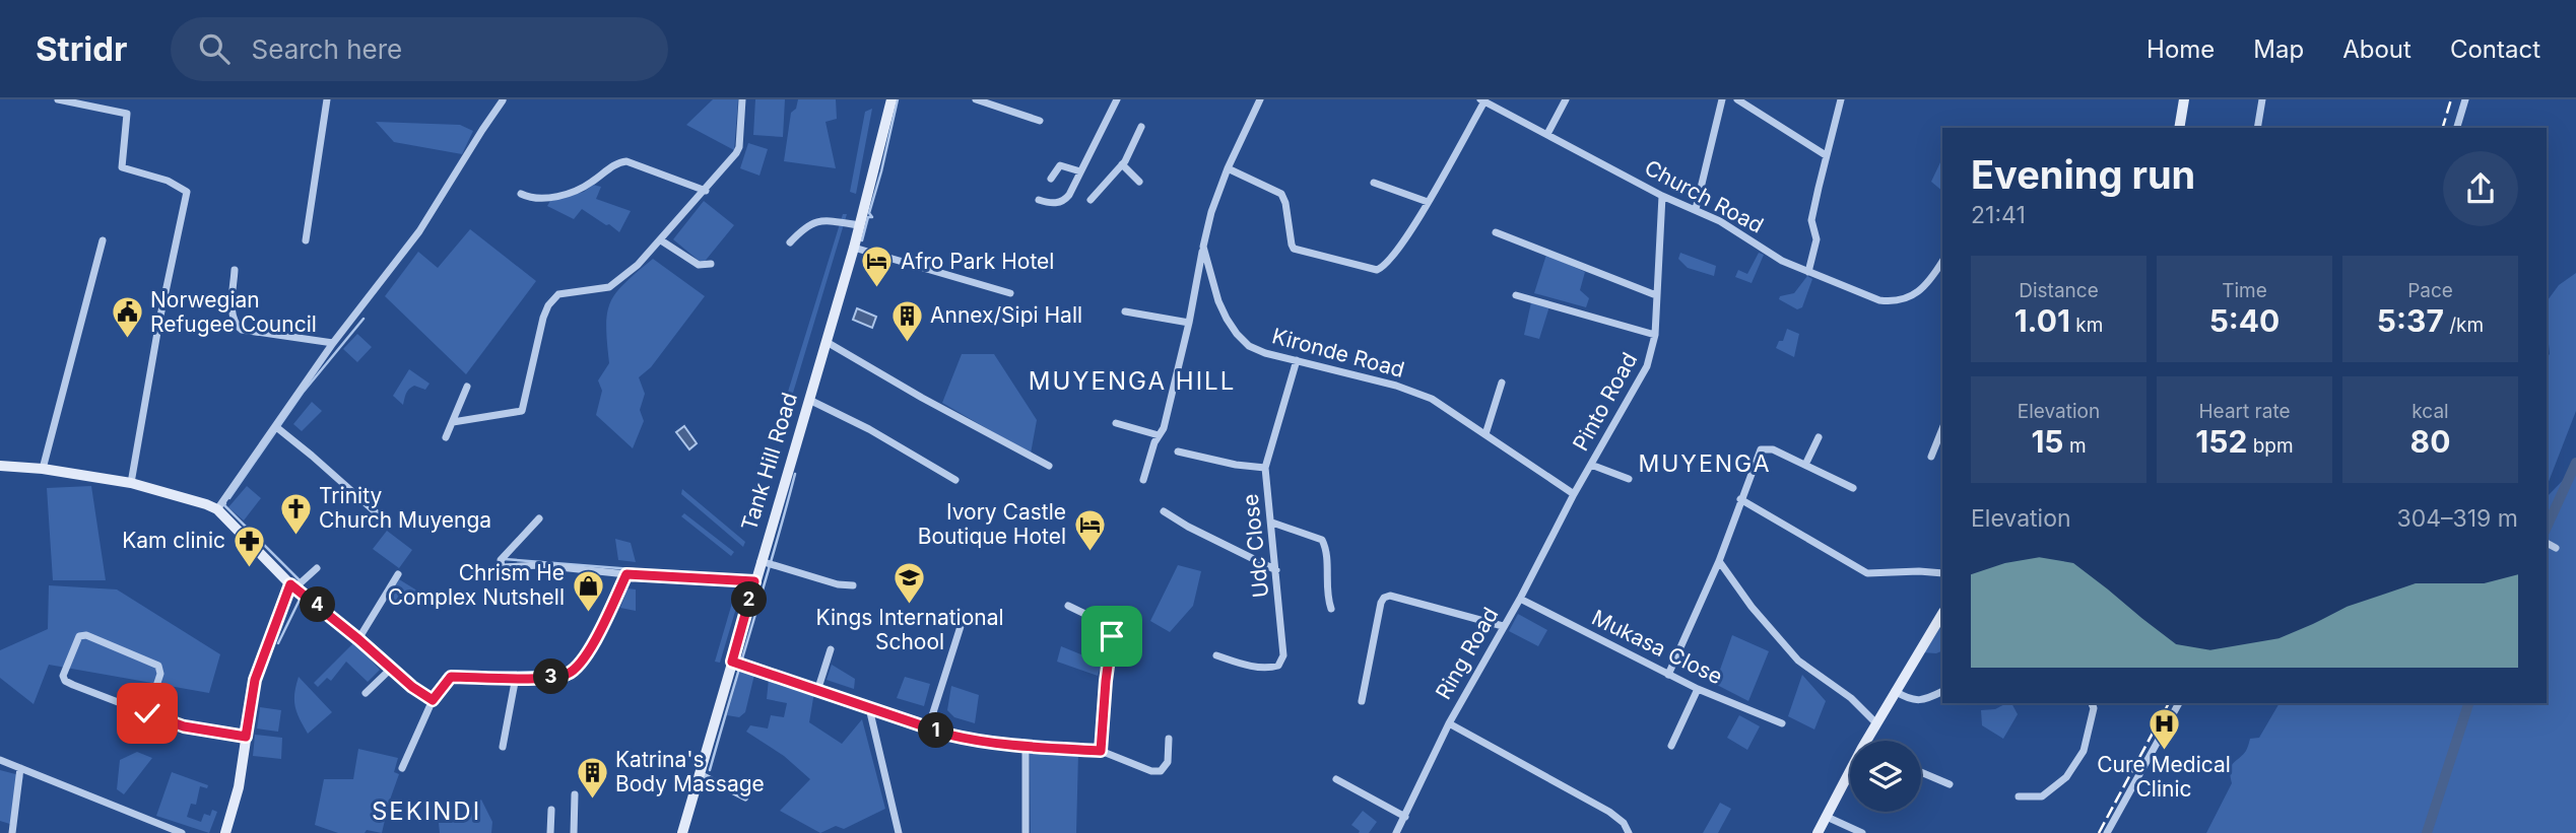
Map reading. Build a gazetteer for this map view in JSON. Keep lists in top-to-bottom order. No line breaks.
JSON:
{"streets":{"street":["Church Road","Kironde Road","Pinto Road","Tank Hill Road","Udc Close","Mukasa Close","Ring Road"]},"crossings":[["Church Road","Pinto Road"],["Kironde Road","Pinto Road"],["Kironde Road","Udc Close"],["Kironde Road","Ring Road"],["Pinto Road","Ring Road"],["Mukasa Close","Ring Road"]],"districts":["MUYENGA HILL","MUYENGA","SEKINDI"],"places":{"hotel":["Afro Park Hotel","Ivory Castle Boutique Hotel"],"public building":["Norwegian Refugee Council"],"building":["Annex/Sipi Hall","Katrina's Body Massage"],"church":["Trinity Church Muyenga"],"pharmacy":["Kam clinic"],"school or university":["Kings International School"],"shop":["Chrism He Complex Nutshell"],"hospital":["Cure Medical Clinic"]},"page":{"header":"Stridr","search":"Search here","nav":["Home","Map","About","Contact"],"heading":["Evening run","21:41"],"stats":[["Distance","1.01 km"],["Time","5:40"],["Pace","5:37 /km"],["Elevation","15 m"],["Heart rate","152 bpm"],["kcal","80"]],"chart":["Elevation","304–319 m"],"pins":["2","4","3","1"]}}
